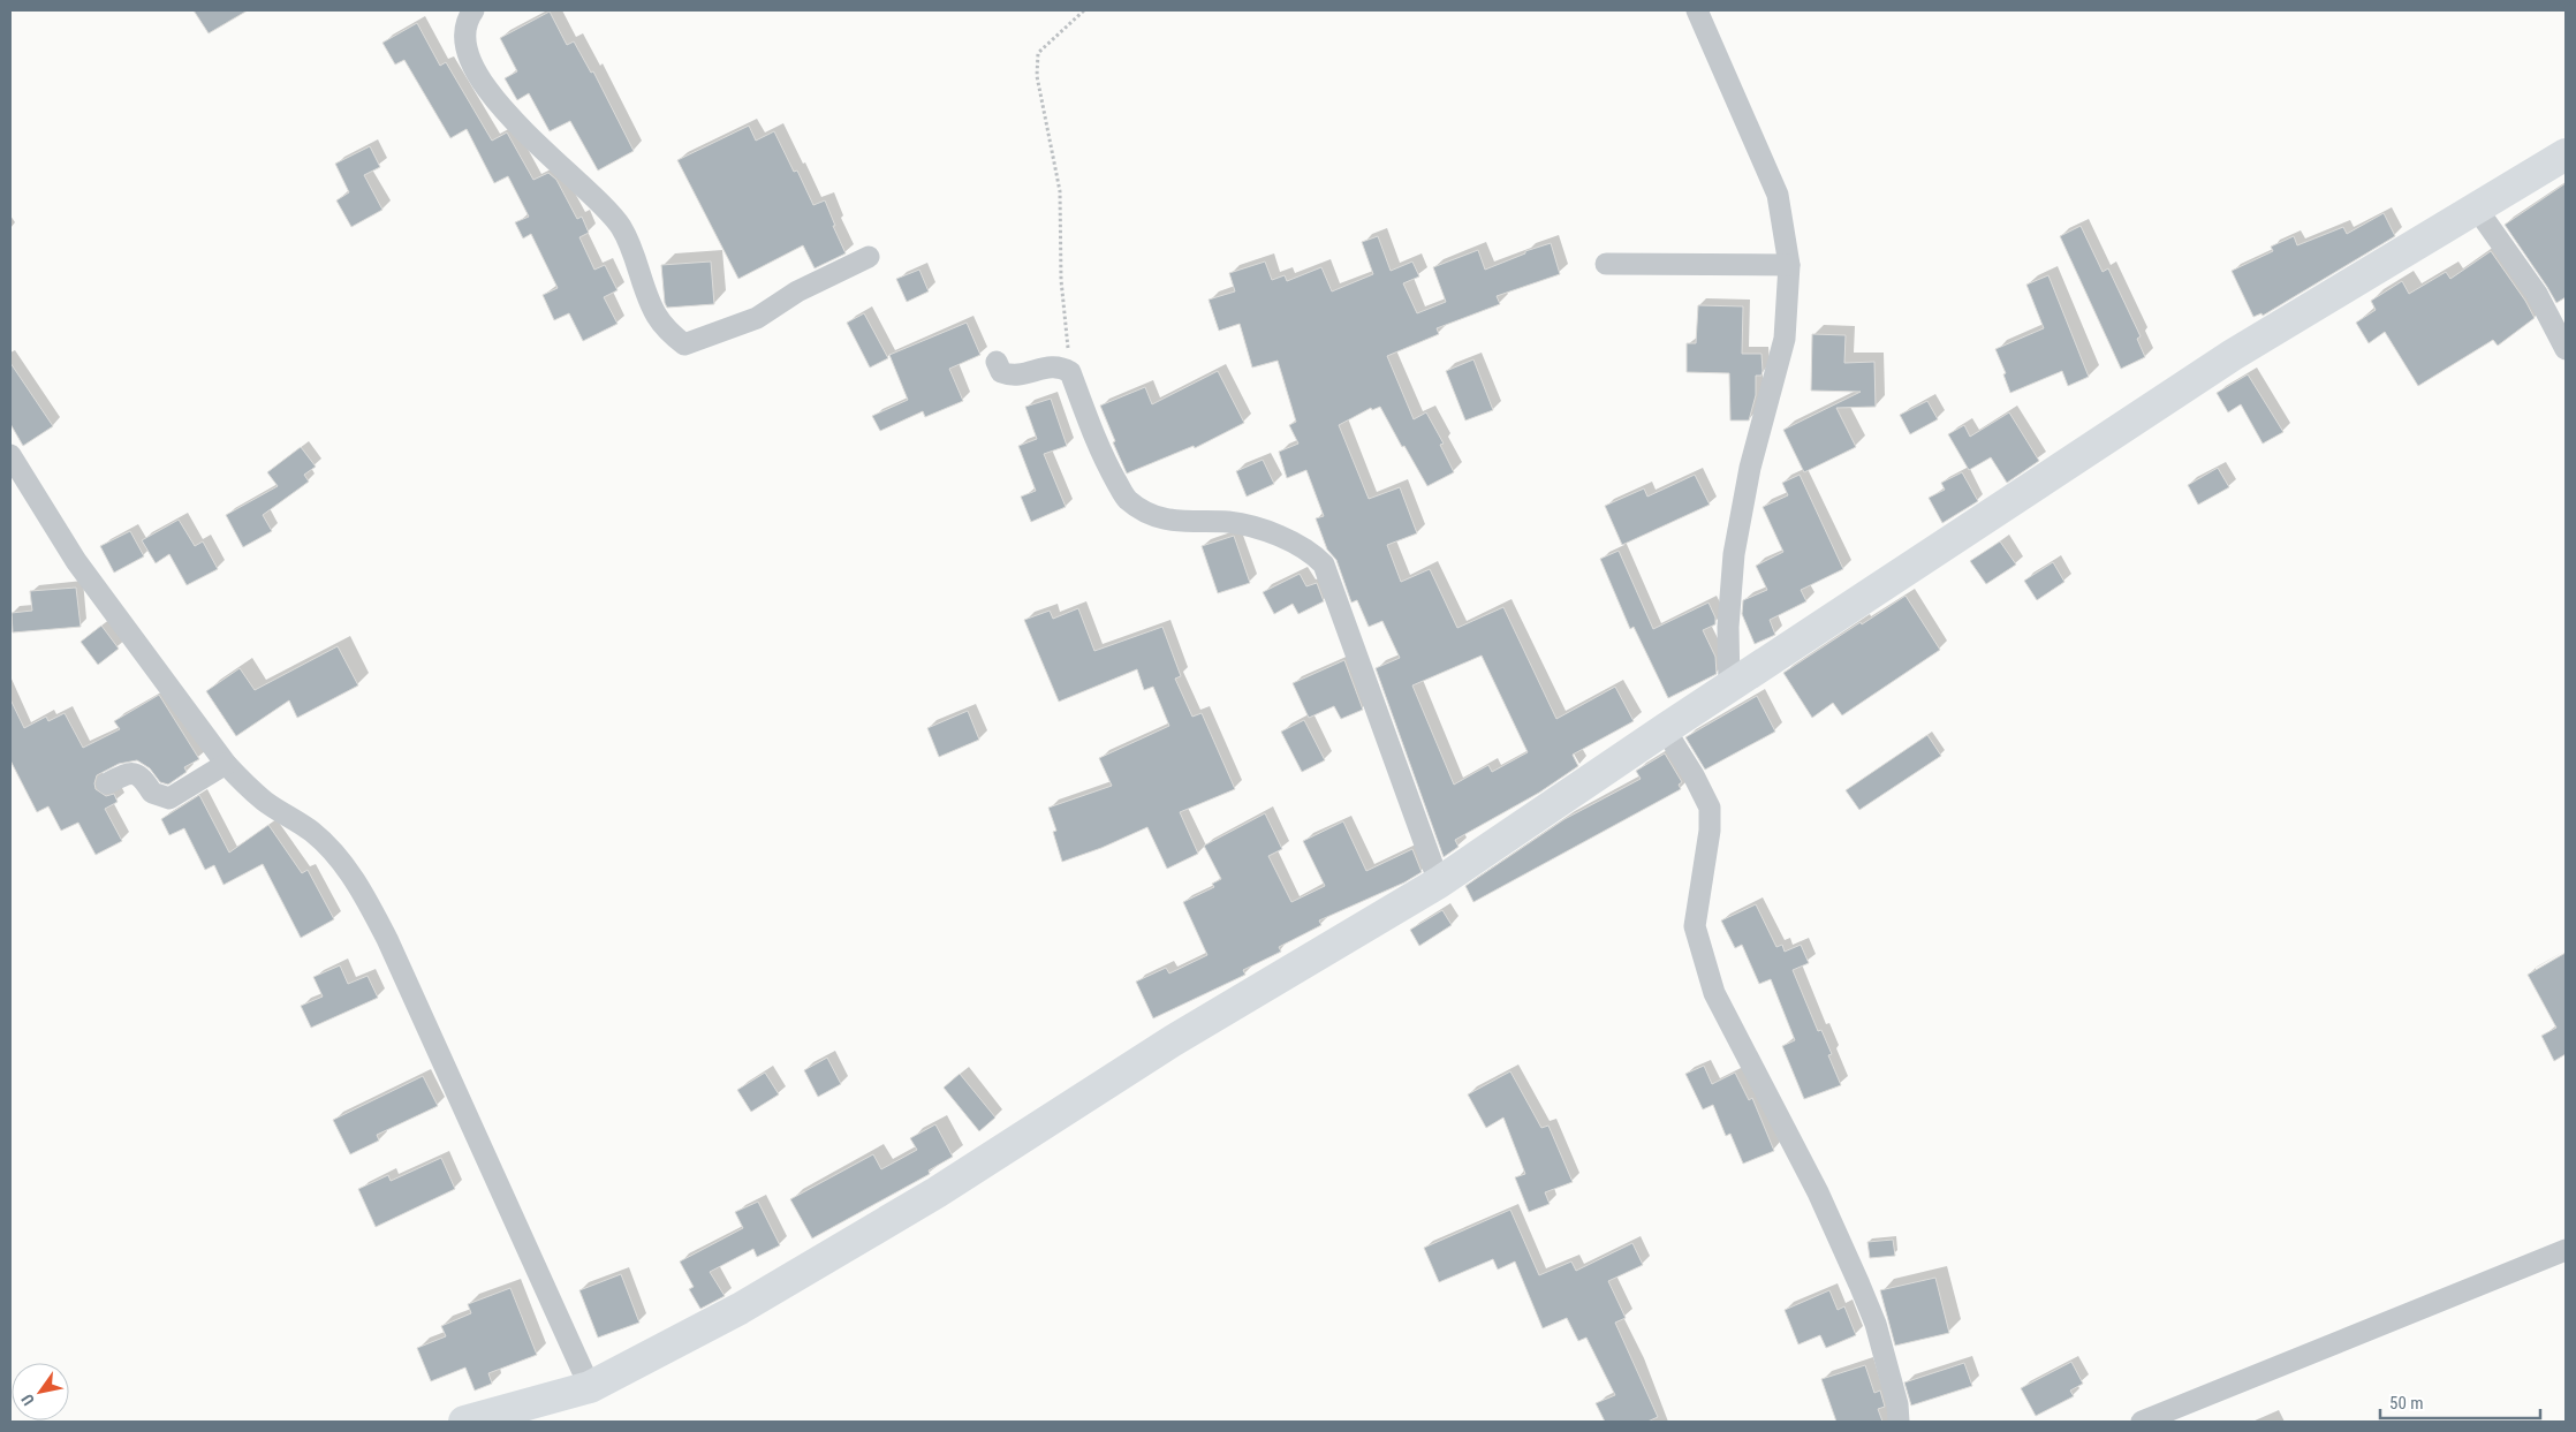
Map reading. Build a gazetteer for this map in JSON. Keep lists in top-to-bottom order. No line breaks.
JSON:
{"scale_bar":"50 m","north":"bottom left"}
